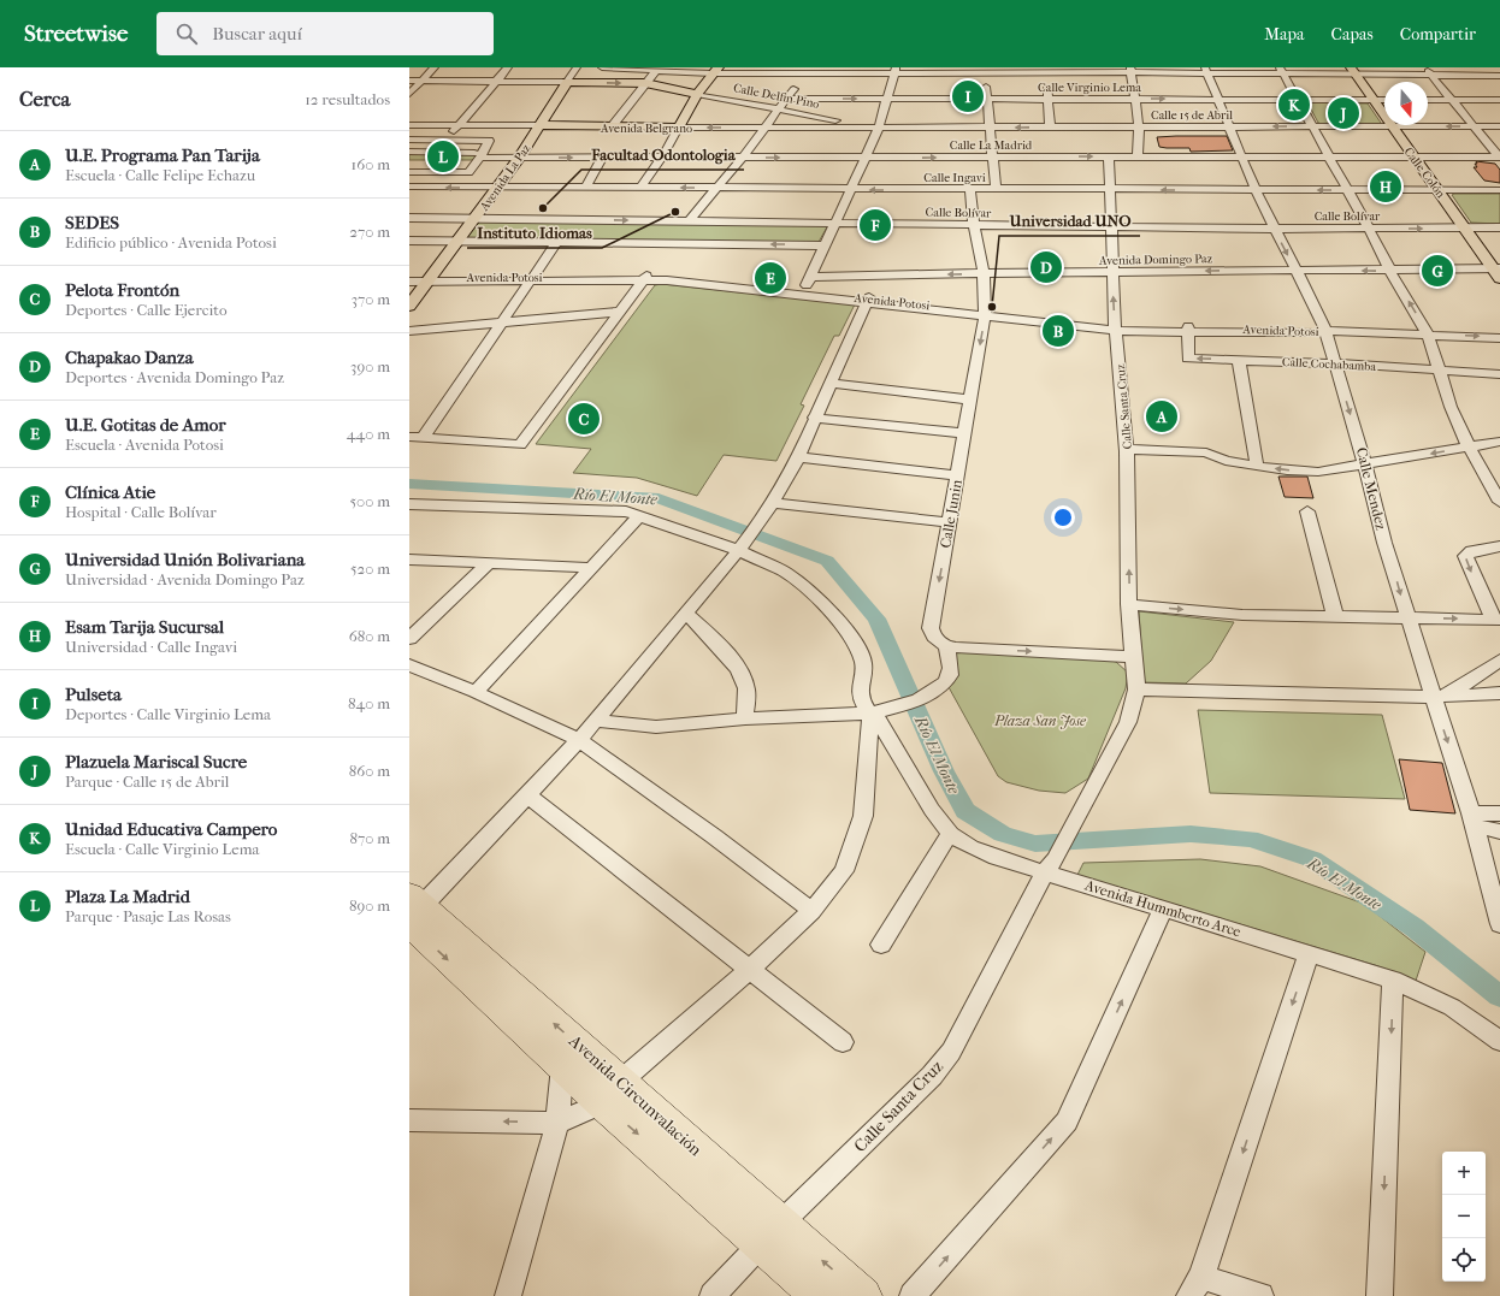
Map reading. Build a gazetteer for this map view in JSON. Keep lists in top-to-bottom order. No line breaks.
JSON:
{"streets":{"highway":["Avenida Circunvalación"],"main road":["Calle Delfin Pino","Avenida Belgrano","Calle Colón","Avenida La Paz"],"street":["Calle Virginio Lema","Calle 15 de Abril","Calle La Madrid","Calle Ingavi","Calle Bolívar","Avenida Domingo Paz","Avenida Potosi","Calle Cochabamba","Calle Santa Cruz","Calle Mendez","Calle Junin","Avenida Hummberto Arce"]},"crossings":[["Calle Virginio Lema","Calle Colón"],["Calle Virginio Lema","Calle Mendez"],["Calle Delfin Pino","Calle 15 de Abril"],["Calle Delfin Pino","Avenida Belgrano"],["Calle Delfin Pino","Avenida La Paz"],["Calle 15 de Abril","Avenida Belgrano"],["Calle 15 de Abril","Calle Colón"],["Calle 15 de Abril","Calle Mendez"],["Avenida Belgrano","Avenida La Paz"],["Calle La Madrid","Calle Colón"],["Calle La Madrid","Avenida La Paz"],["Calle La Madrid","Calle Santa Cruz"],["Calle La Madrid","Calle Mendez"],["Calle Colón","Calle Ingavi"],["Calle Colón","Calle Bolívar"],["Calle Colón","Avenida Domingo Paz"],["Avenida La Paz","Calle Ingavi"],["Avenida La Paz","Calle Bolívar"],["Avenida La Paz","Avenida Potosi"],["Calle Ingavi","Calle Santa Cruz"],["Calle Ingavi","Calle Mendez"],["Calle Ingavi","Calle Junin"],["Calle Bolívar","Calle Santa Cruz"],["Calle Bolívar","Calle Mendez"],["Calle Bolívar","Calle Junin"],["Avenida Domingo Paz","Calle Santa Cruz"],["Avenida Domingo Paz","Calle Mendez"],["Avenida Domingo Paz","Calle Junin"],["Avenida Potosi","Calle Cochabamba"],["Avenida Potosi","Calle Santa Cruz"],["Avenida Potosi","Calle Mendez"],["Avenida Potosi","Calle Junin"],["Calle Cochabamba","Calle Mendez"],["Calle Santa Cruz","Avenida Hummberto Arce"],["Calle Santa Cruz","Avenida Circunvalación"]],"water":["Río El Monte"],"parks":["Plaza San Jose"],"places":["Facultad Odontologia","Instituto Idiomas","Universidad UNO"],"north":"bottom","page":{"header":"Streetwise","search":"Buscar aquí","nav":["Mapa","Capas","Compartir"],"heading":["Cerca","12 resultados"],"pins":["I","K","J","L","H","F","D","G","E","B","A","C"],"list":[{"mark":"A","name":"U.E. Programa Pan Tarija","note":"Escuela · Calle Felipe Echazu","value":"160 m"},{"mark":"B","name":"SEDES","note":"Edificio público · Avenida Potosi","value":"270 m"},{"mark":"C","name":"Pelota Frontón","note":"Deportes · Calle Ejercito","value":"370 m"},{"mark":"D","name":"Chapakao Danza","note":"Deportes · Avenida Domingo Paz","value":"390 m"},{"mark":"E","name":"U.E. Gotitas de Amor","note":"Escuela · Avenida Potosi","value":"440 m"},{"mark":"F","name":"Clínica Atie","note":"Hospital · Calle Bolívar","value":"500 m"},{"mark":"G","name":"Universidad Unión Bolivariana","note":"Universidad · Avenida Domingo Paz","value":"520 m"},{"mark":"H","name":"Esam Tarija Sucursal","note":"Universidad · Calle Ingavi","value":"680 m"},{"mark":"I","name":"Pulseta","note":"Deportes · Calle Virginio Lema","value":"840 m"},{"mark":"J","name":"Plazuela Mariscal Sucre","note":"Parque · Calle 15 de Abril","value":"860 m"},{"mark":"K","name":"Unidad Educativa Campero","note":"Escuela · Calle Virginio Lema","value":"870 m"},{"mark":"L","name":"Plaza La Madrid","note":"Parque · Pasaje Las Rosas","value":"890 m"}],"map_buttons":["+","−"]}}
